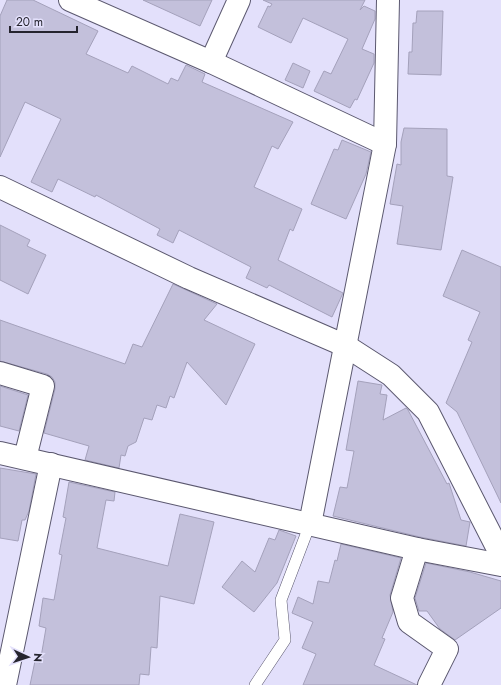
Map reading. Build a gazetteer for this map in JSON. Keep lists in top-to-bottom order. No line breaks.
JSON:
{"scale_bar":"20 m","north":"right"}
